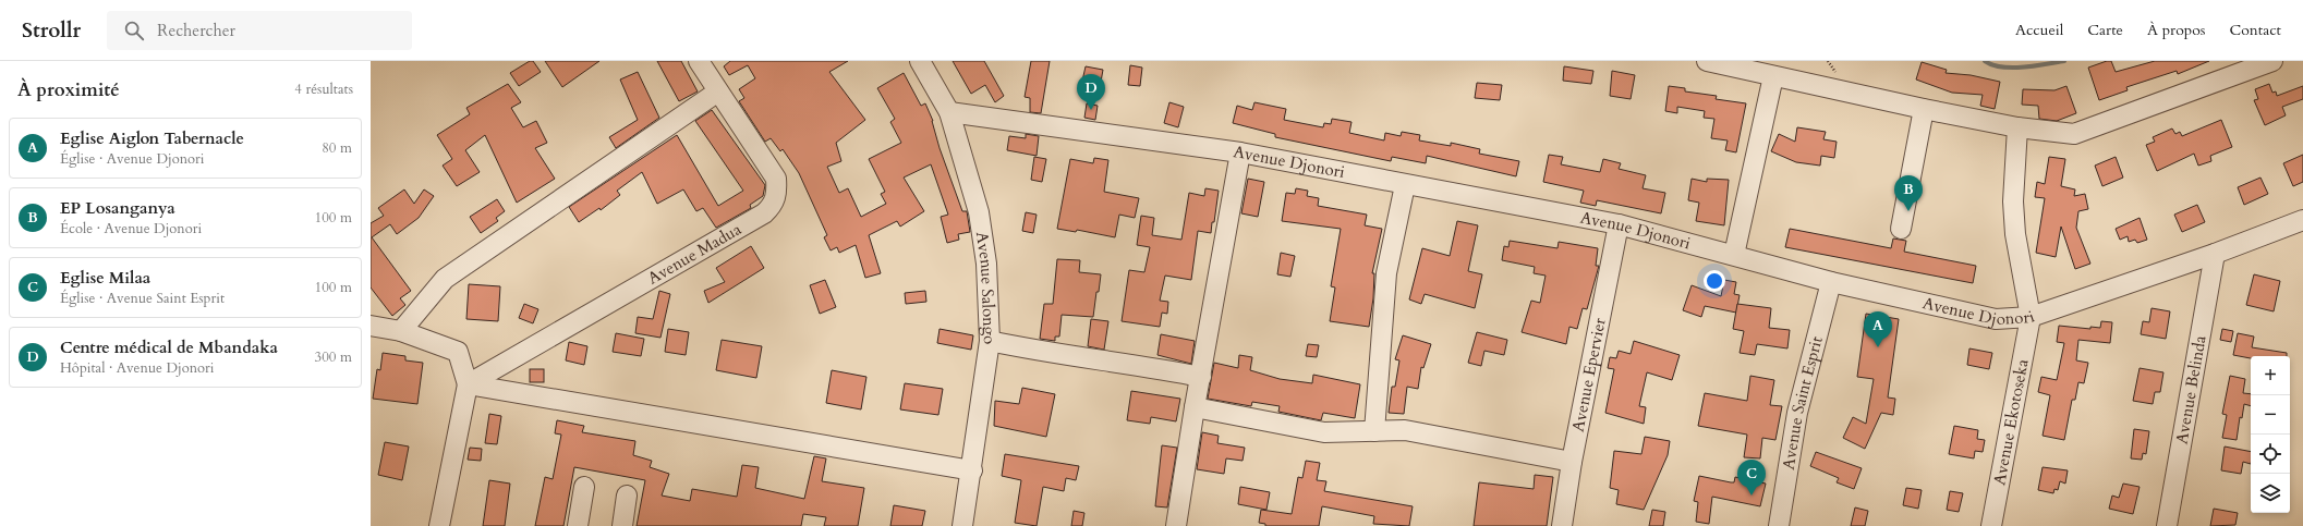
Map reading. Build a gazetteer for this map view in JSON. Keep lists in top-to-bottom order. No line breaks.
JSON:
{"streets":{"street":["Avenue Djonori","Avenue Madua","Avenue Salongo","Avenue Epervier","Avenue Belinda","Avenue Saint Esprit","Avenue Ekotoseka"]},"crossings":[["Avenue Djonori","Avenue Salongo"],["Avenue Djonori","Avenue Epervier"],["Avenue Djonori","Avenue Belinda"],["Avenue Djonori","Avenue Saint Esprit"],["Avenue Djonori","Avenue Ekotoseka"]],"page":{"header":"Strollr","search":"Rechercher","nav":["Accueil","Carte","À propos","Contact"],"heading":["À proximité","4 résultats"],"pins":["D","B","A","C"],"list":[{"mark":"A","name":"Eglise Aiglon Tabernacle","note":"Église · Avenue Djonori","value":"80 m"},{"mark":"B","name":"EP Losanganya","note":"École · Avenue Djonori","value":"100 m"},{"mark":"C","name":"Eglise Milaa","note":"Église · Avenue Saint Esprit","value":"100 m"},{"mark":"D","name":"Centre médical de Mbandaka","note":"Hôpital · Avenue Djonori","value":"300 m"}],"map_buttons":["+","−"]}}
